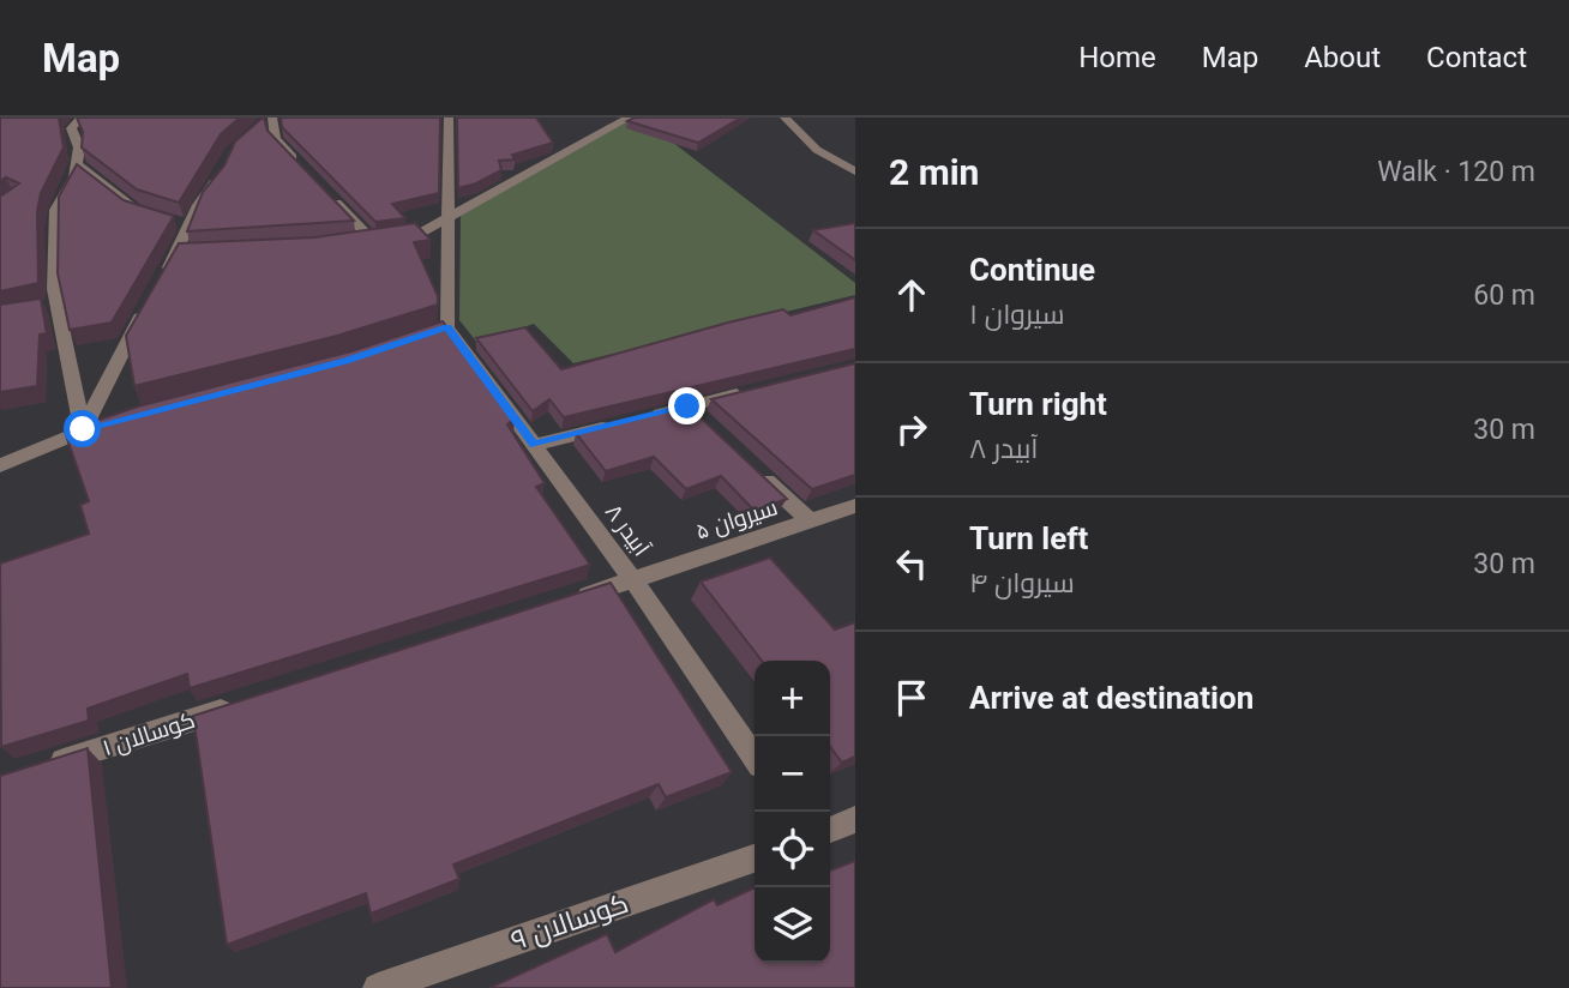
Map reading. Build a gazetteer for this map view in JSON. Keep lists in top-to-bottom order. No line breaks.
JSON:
{"streets":{"street":["سیروان ۵","آبیدر ۸","کوسالان ۱","کوسالان ۹"]},"crossings":[["سیروان ۵","آبیدر ۸"]],"page":{"header":"Map","nav":["Home","Map","About","Contact"],"heading":["2 min","Walk · 120 m"],"list":[["Continue","سیروان ۱","60 m"],["Turn right","آبیدر ۸","30 m"],["Turn left","سیروان ۴","30 m"],"Arrive at destination"],"map_buttons":["+","−"]}}
